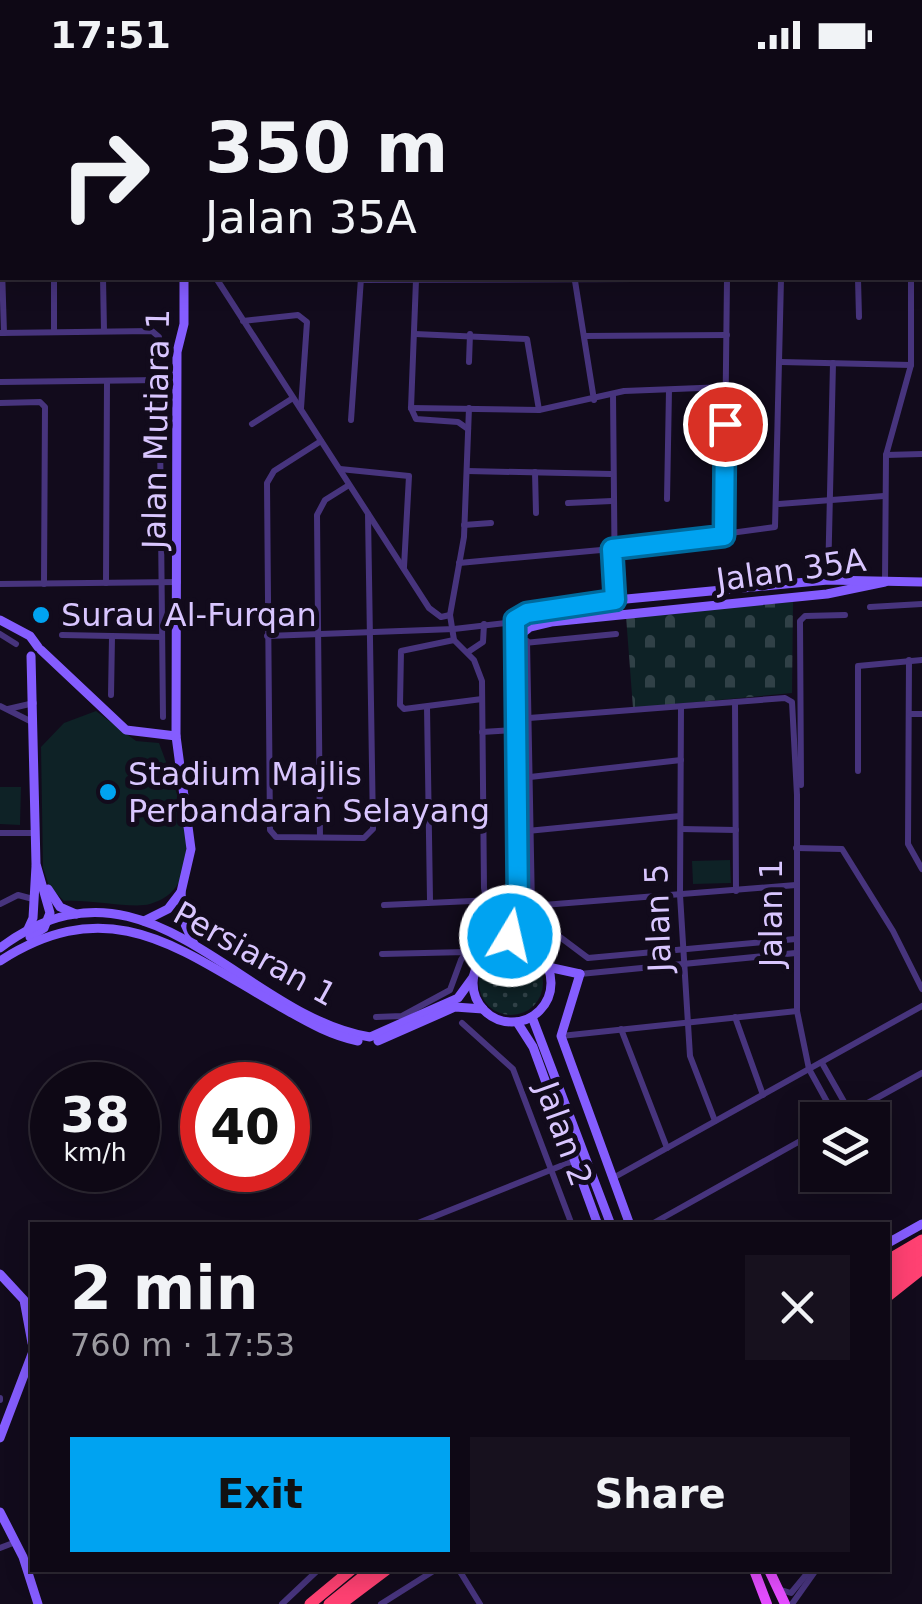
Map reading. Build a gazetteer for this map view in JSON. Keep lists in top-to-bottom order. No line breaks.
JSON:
{"streets":{"street":["Jalan Mutiara 1","Jalan 35A","Jalan 1","Jalan 5","Persiaran 1","Jalan 2"]},"crossings":[["Jalan 1","Jalan 5"]],"places":["Surau Al-Furqan","Stadium Majlis Perbandaran Selayang"],"page":{"status":"17:51","turn":["350 m","Jalan 35A"],"speed":"38 km/h","limit":"40","heading":["2 min","760 m · 17:53"],"buttons":["Exit","Share"]}}
